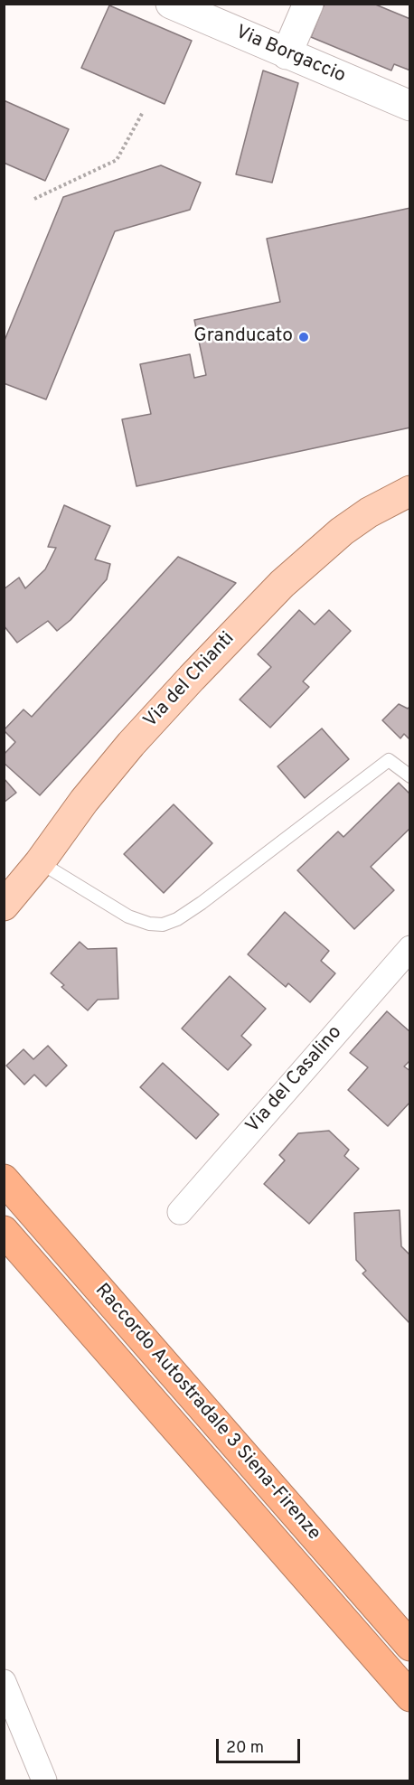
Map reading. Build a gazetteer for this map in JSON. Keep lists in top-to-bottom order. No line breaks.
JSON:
{"streets":{"highway":["Raccordo Autostradale 3 Siena-Firenze"],"main road":["Via Borgaccio","Via del Chianti"],"street":["Via del Casalino"]},"places":["Granducato"],"scale_bar":"20 m"}
